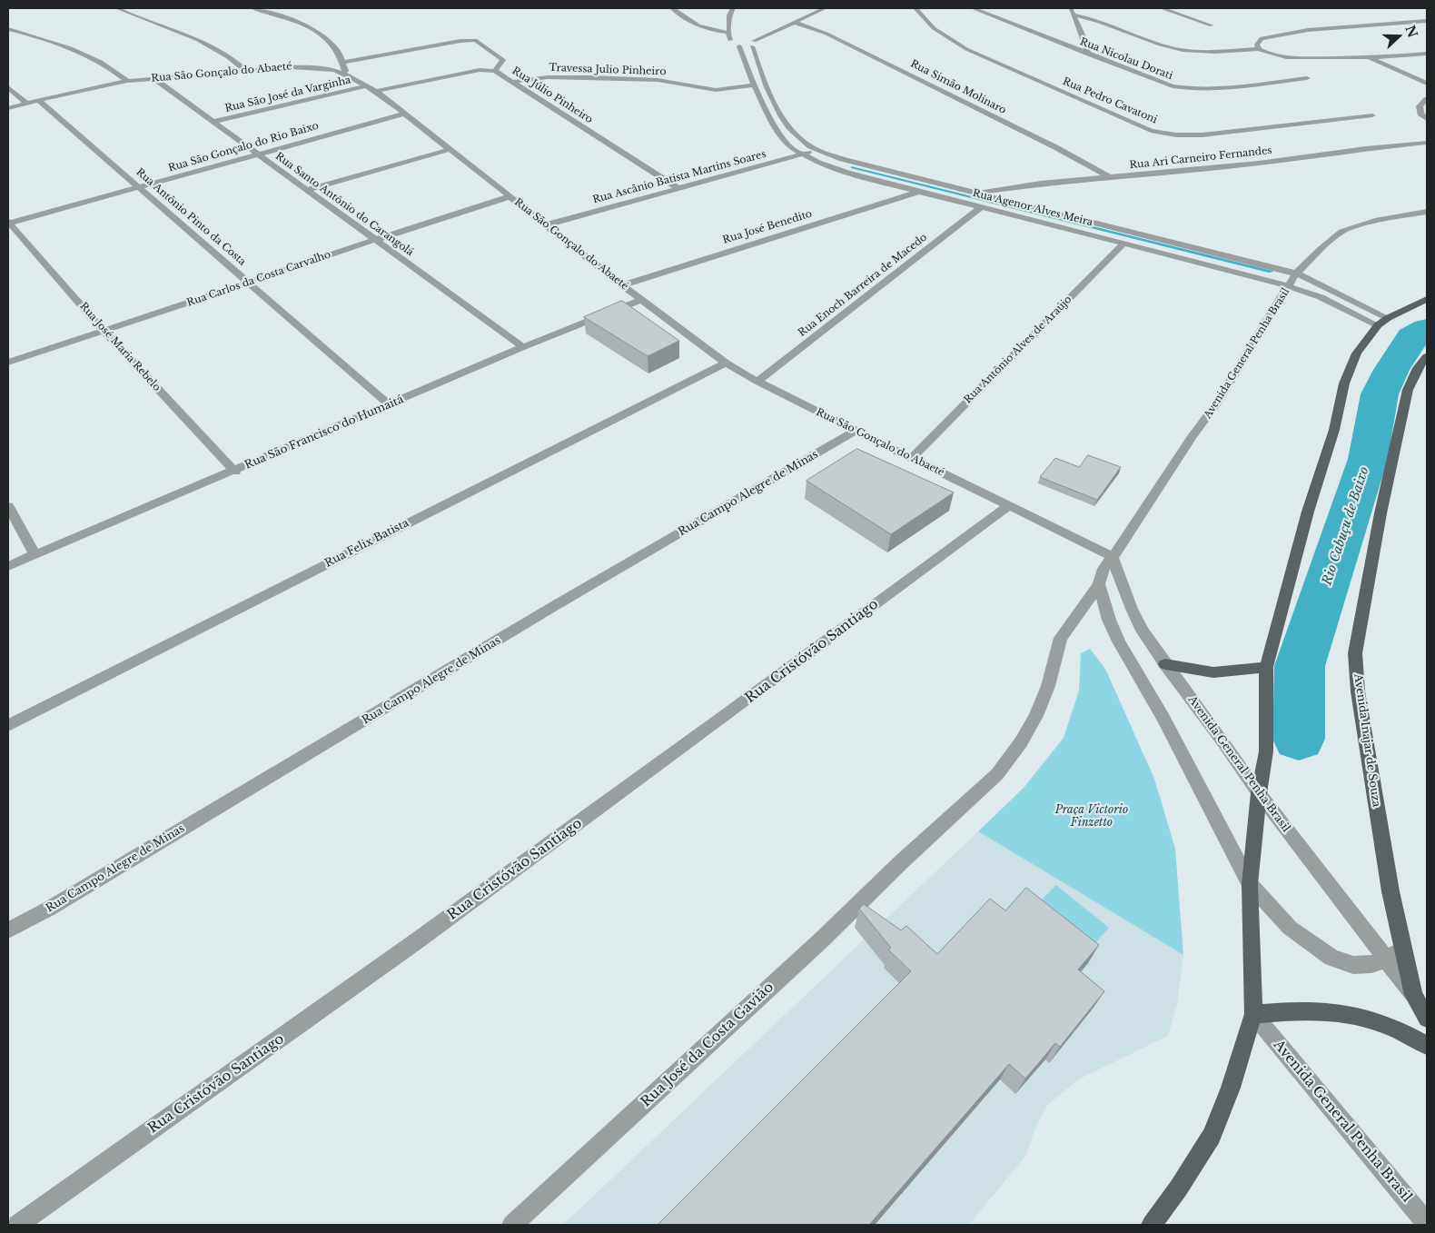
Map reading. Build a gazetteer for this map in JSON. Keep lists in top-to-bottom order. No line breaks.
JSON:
{"streets":{"main road":["Avenida General Penha Brasil","Avenida Inajar de Souza"],"street":["Rua Nicolau Dorati","Travessa Julio Pinheiro","Rua São Gonçalo do Abaeté","Rua Simão Molinaro","Rua São José da Varginha","Rua Júlio Pinheiro","Rua Pedro Cavatoni","Rua São Gonçalo do Rio Baixo","Rua Ari Carneiro Fernandes","Rua Ascânio Batista Martins Soares","Rua Santo Antônio do Carangolá","Rua Agenor Alves Meira","Rua Antônio Pinto da Costa","Rua José Benedito","Rua Carlos da Costa Carvalho","Rua Enoch Barreira de Macedo","Rua José Maria Rebelo","Rua Antônio Alves de Araújo","Rua São Francisco do Humaitá","Rua Campo Alegre de Minas","Rua Felix Batista","Rua Cristóvão Santiago","Rua José da Costa Gavião"]},"crossings":[["Travessa Julio Pinheiro","Rua Júlio Pinheiro"],["Travessa Julio Pinheiro","Rua Agenor Alves Meira"],["Rua São Gonçalo do Abaeté","Rua São José da Varginha"],["Rua São Gonçalo do Abaeté","Rua Júlio Pinheiro"],["Rua São Gonçalo do Abaeté","Rua São Gonçalo do Rio Baixo"],["Rua São Gonçalo do Abaeté","Rua Ascânio Batista Martins Soares"],["Rua São Gonçalo do Abaeté","Rua Santo Antônio do Carangolá"],["Rua São Gonçalo do Abaeté","Rua Antônio Pinto da Costa"],["Rua São Gonçalo do Abaeté","Rua José Benedito"],["Rua São Gonçalo do Abaeté","Rua Carlos da Costa Carvalho"],["Rua São Gonçalo do Abaeté","Rua Enoch Barreira de Macedo"],["Rua São Gonçalo do Abaeté","Rua Antônio Alves de Araújo"],["Rua São Gonçalo do Abaeté","Avenida General Penha Brasil"],["Rua São Gonçalo do Abaeté","Rua São Francisco do Humaitá"],["Rua São Gonçalo do Abaeté","Rua Campo Alegre de Minas"],["Rua São Gonçalo do Abaeté","Rua Felix Batista"],["Rua São Gonçalo do Abaeté","Rua Cristóvão Santiago"],["Rua Simão Molinaro","Rua Ari Carneiro Fernandes"],["Rua São José da Varginha","Rua Santo Antônio do Carangolá"],["Rua Júlio Pinheiro","Rua Ascânio Batista Martins Soares"],["Rua São Gonçalo do Rio Baixo","Rua Santo Antônio do Carangolá"],["Rua São Gonçalo do Rio Baixo","Rua Antônio Pinto da Costa"],["Rua São Gonçalo do Rio Baixo","Rua José Maria Rebelo"],["Rua Ari Carneiro Fernandes","Rua Agenor Alves Meira"],["Rua Ascânio Batista Martins Soares","Rua Agenor Alves Meira"],["Rua Santo Antônio do Carangolá","Rua Carlos da Costa Carvalho"],["Rua Santo Antônio do Carangolá","Rua São Francisco do Humaitá"],["Rua Agenor Alves Meira","Rua José Benedito"],["Rua Agenor Alves Meira","Rua Enoch Barreira de Macedo"],["Rua Agenor Alves Meira","Rua Antônio Alves de Araújo"],["Rua Agenor Alves Meira","Avenida General Penha Brasil"],["Rua Antônio Pinto da Costa","Rua Carlos da Costa Carvalho"],["Rua Antônio Pinto da Costa","Rua São Francisco do Humaitá"],["Rua Carlos da Costa Carvalho","Rua José Maria Rebelo"],["Rua José Maria Rebelo","Rua São Francisco do Humaitá"],["Avenida General Penha Brasil","Avenida Inajar de Souza"],["Avenida General Penha Brasil","Rua José da Costa Gavião"]],"water":["Rio Cabuçu de Baixo"],"parks":["Praça Victorio Finzetto"],"north":"right"}
